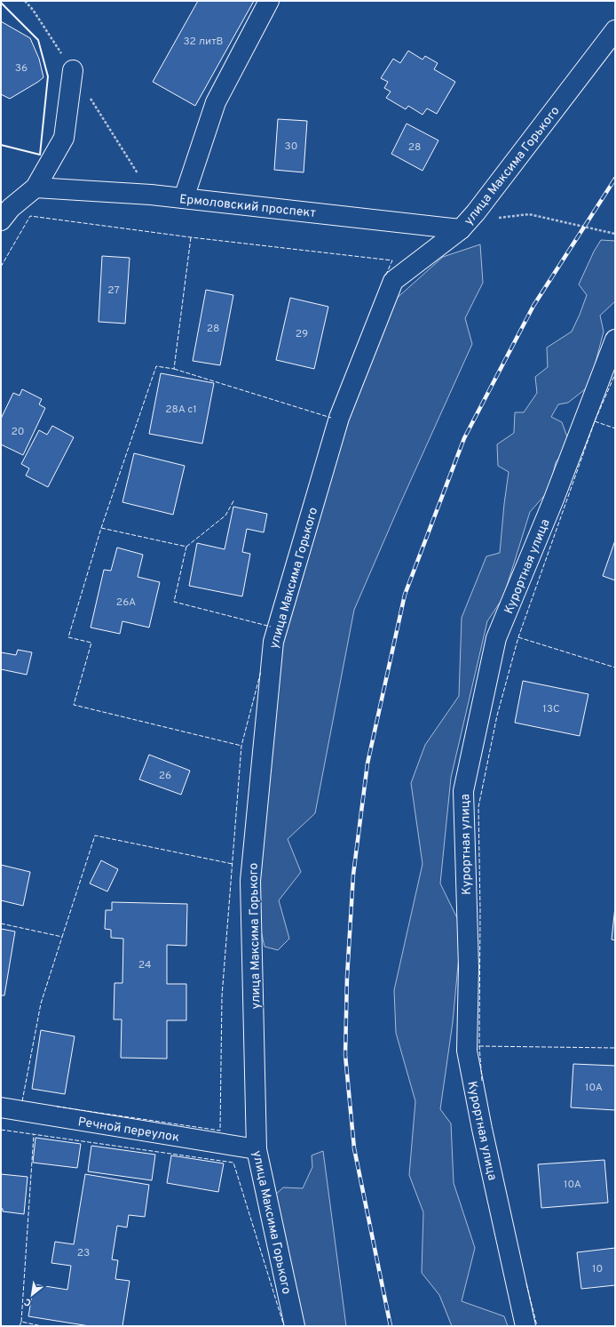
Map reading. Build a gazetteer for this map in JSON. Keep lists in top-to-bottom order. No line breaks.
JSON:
{"streets":{"street":["улица Максима Горького","Ермоловский проспект","Курортная улица","Речной переулок"]},"crossings":[["улица Максима Горького","Ермоловский проспект"],["улица Максима Горького","Речной переулок"]],"house_numbers":["32 литВ","36","30","28","27","28","29","28А с1","20","26А","13С","26","24","10А","10А","23","10"],"north":"bottom left"}
